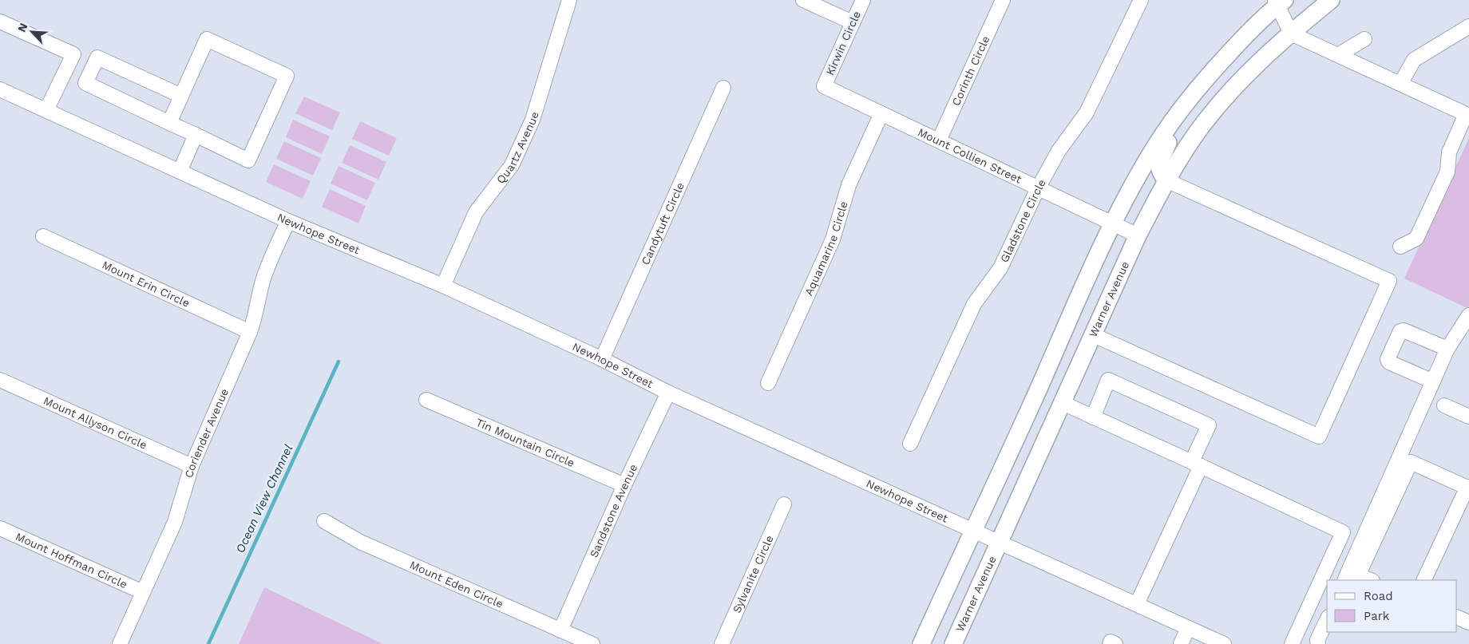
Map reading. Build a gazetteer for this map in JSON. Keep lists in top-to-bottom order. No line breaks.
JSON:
{"streets":{"main road":["Warner Avenue"],"street":["Kirwin Circle","Corinth Circle","Quartz Avenue","Mount Collien Street","Gladstone Circle","Candytuft Circle","Newhope Street","Aquamarine Circle","Mount Erin Circle","Mount Allyson Circle","Coriender Avenue","Tin Mountain Circle","Sandstone Avenue","Mount Hoffman Circle","Sylvanite Circle","Mount Eden Circle"]},"crossings":[["Kirwin Circle","Mount Collien Street"],["Corinth Circle","Mount Collien Street"],["Quartz Avenue","Newhope Street"],["Mount Collien Street","Gladstone Circle"],["Mount Collien Street","Aquamarine Circle"],["Mount Collien Street","Warner Avenue"],["Candytuft Circle","Newhope Street"],["Newhope Street","Warner Avenue"],["Newhope Street","Coriender Avenue"],["Newhope Street","Sandstone Avenue"],["Mount Erin Circle","Coriender Avenue"],["Mount Allyson Circle","Coriender Avenue"],["Coriender Avenue","Mount Hoffman Circle"],["Tin Mountain Circle","Sandstone Avenue"],["Sandstone Avenue","Mount Eden Circle"]],"water":["Ocean View Channel"],"legend":["Road","Park"],"north":"top left"}
